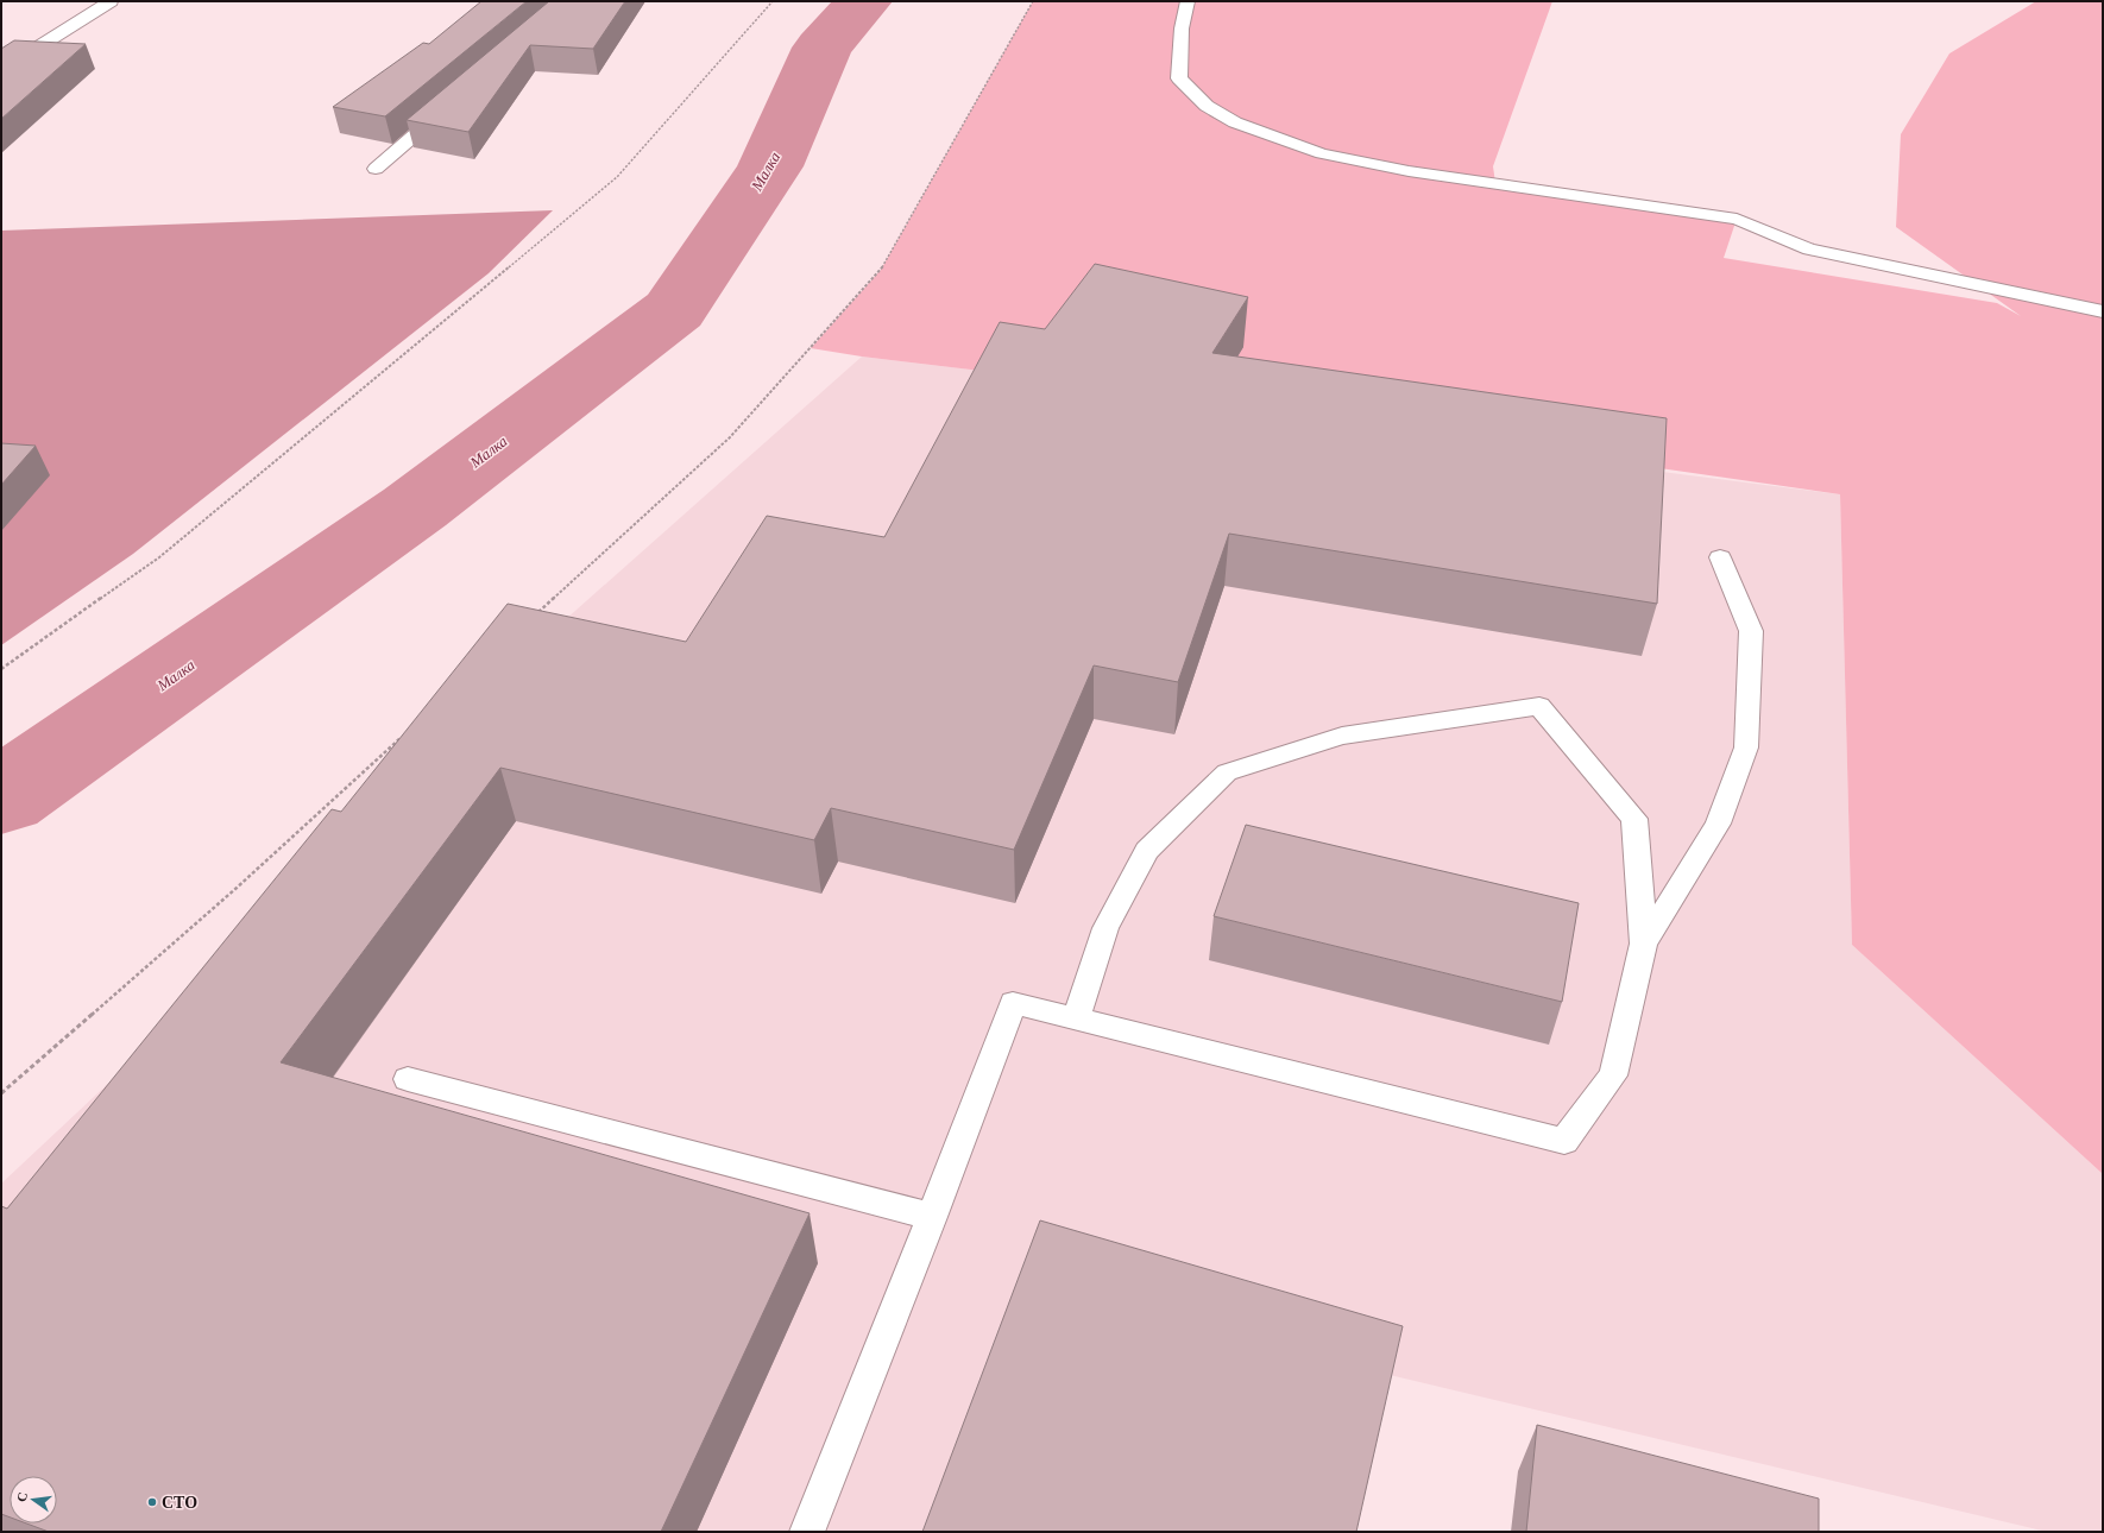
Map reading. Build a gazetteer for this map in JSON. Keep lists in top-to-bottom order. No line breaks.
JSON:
{"water":["Малка"],"places":["СТО"],"north":"left"}
